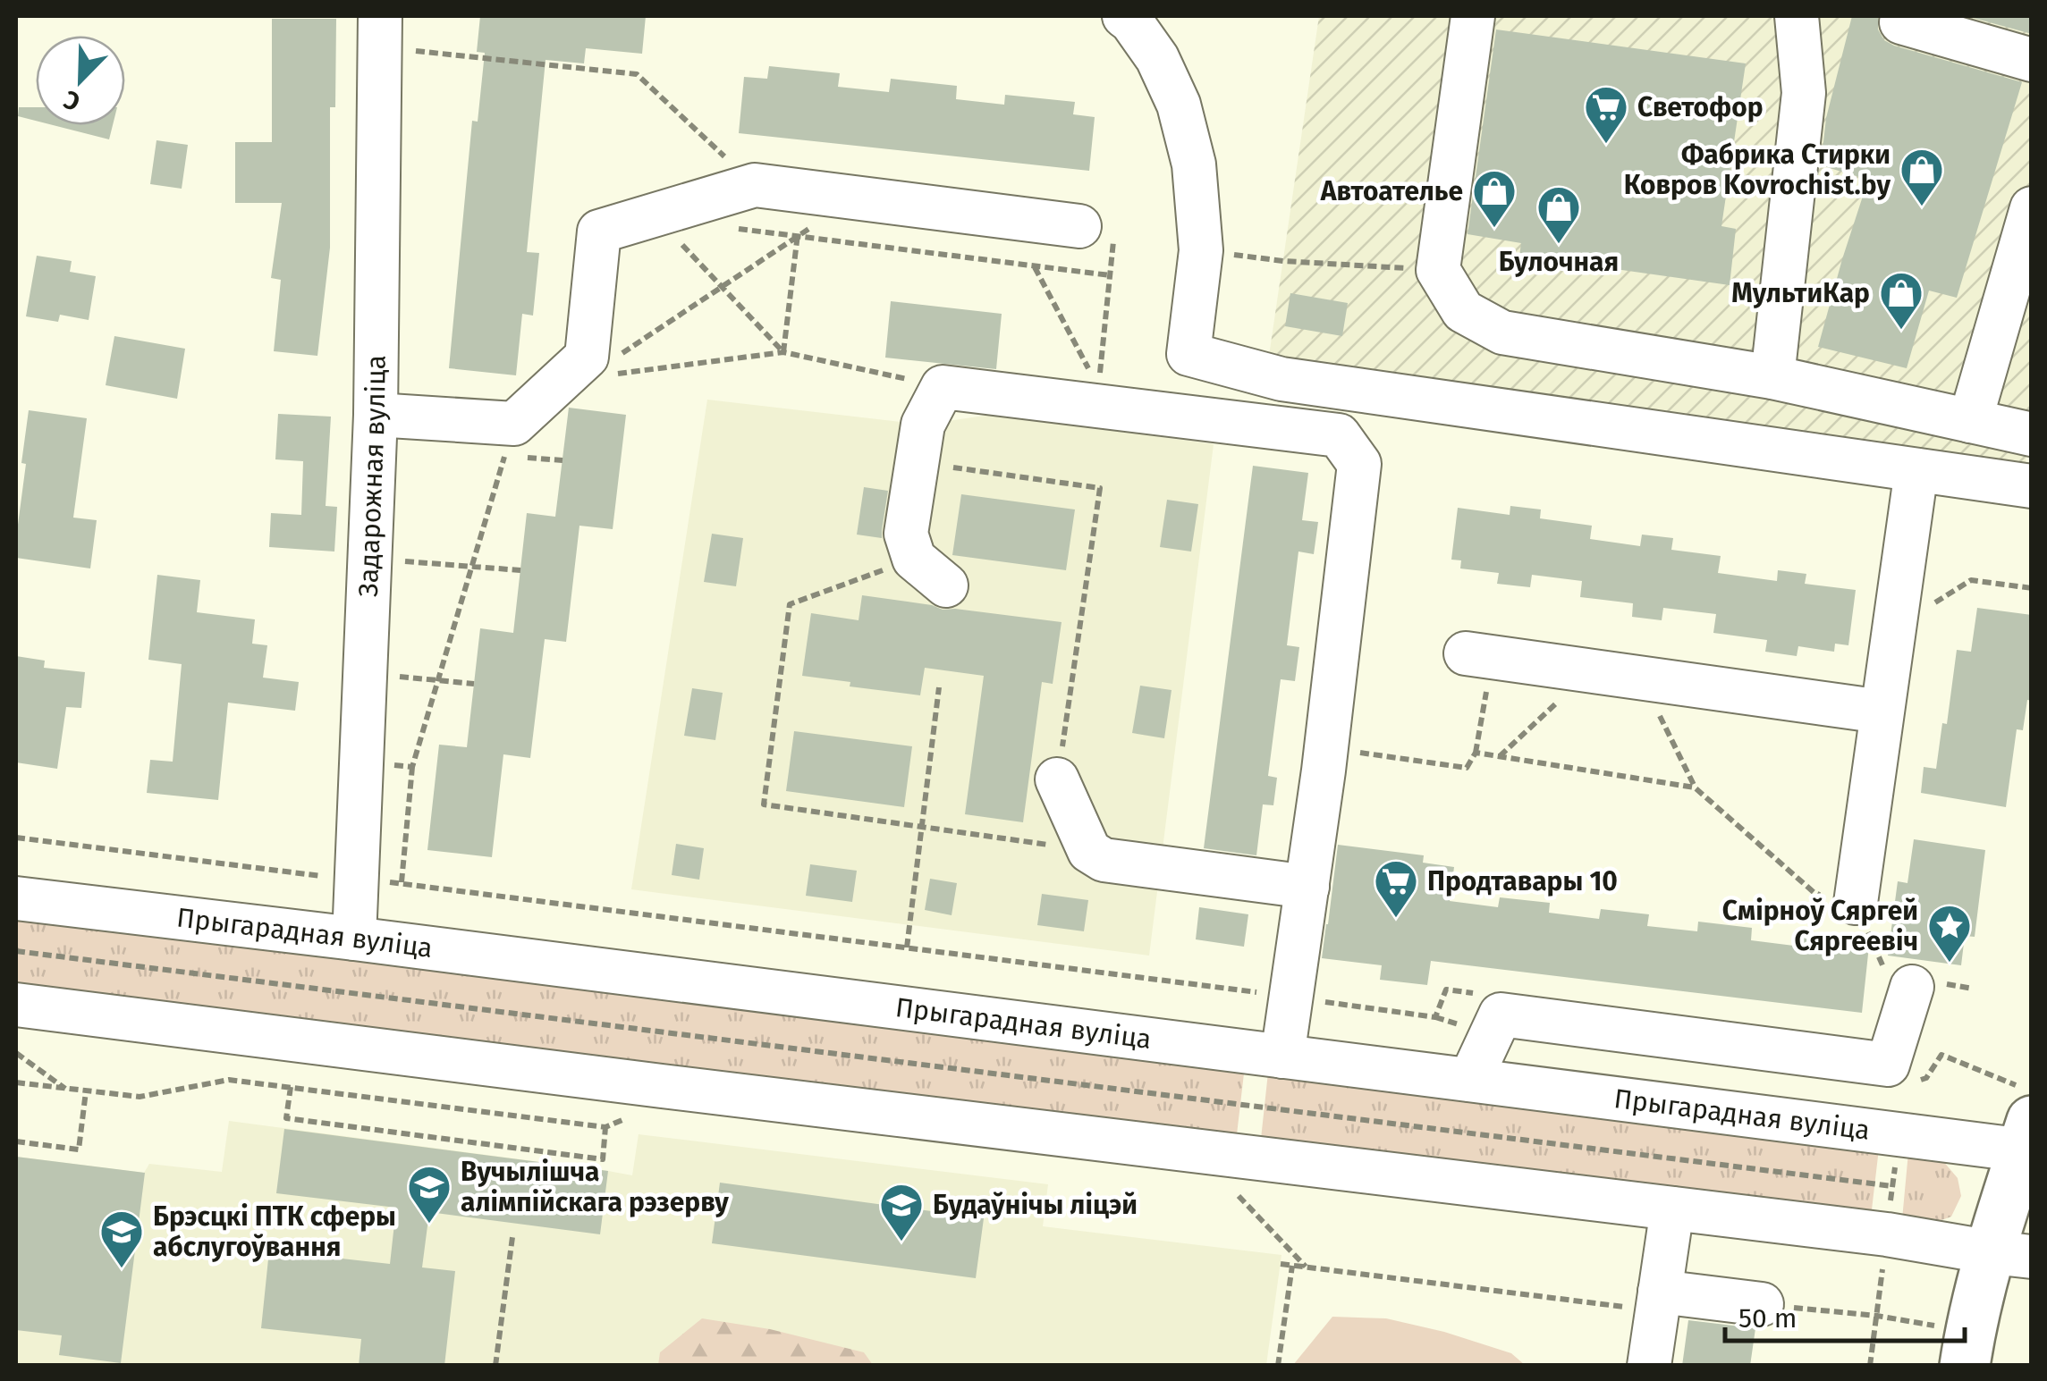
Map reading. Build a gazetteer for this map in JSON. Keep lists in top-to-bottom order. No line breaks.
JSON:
{"streets":{"street":["Задарожная вуліца","Прыгарадная вуліца"]},"crossings":[["Задарожная вуліца","Прыгарадная вуліца"]],"places":{"supermarket":["Светофор","Продтавары 10"],"shop":["Фабрика Стирки Ковров Kovrochist.by","Автоателье","Булочная","МультиКар"],"place":["Смірноў Сяргей Сяргеевіч"],"school or university":["Вучылішча алімпійскага рэзерву","Будаўнічы ліцэй","Брэсцкі ПТК сферы абслугоўвання"]},"scale_bar":"50 m","north":"bottom left"}
